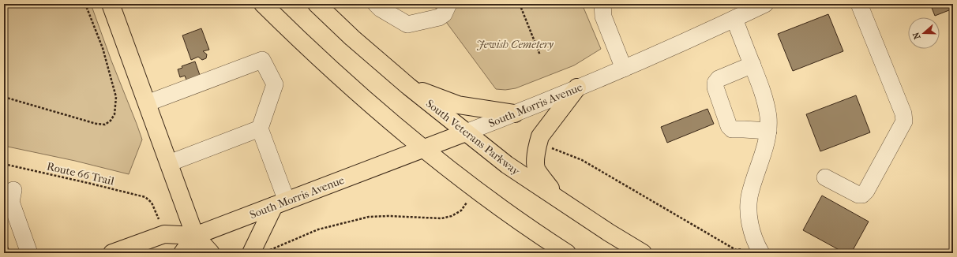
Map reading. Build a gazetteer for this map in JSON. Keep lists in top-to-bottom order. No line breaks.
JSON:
{"streets":{"main road":["South Morris Avenue","South Veterans Parkway"],"path":["Route 66 Trail"]},"crossings":[["South Morris Avenue","South Veterans Parkway"]],"parks":["Jewish Cemetery"],"north":"left"}
